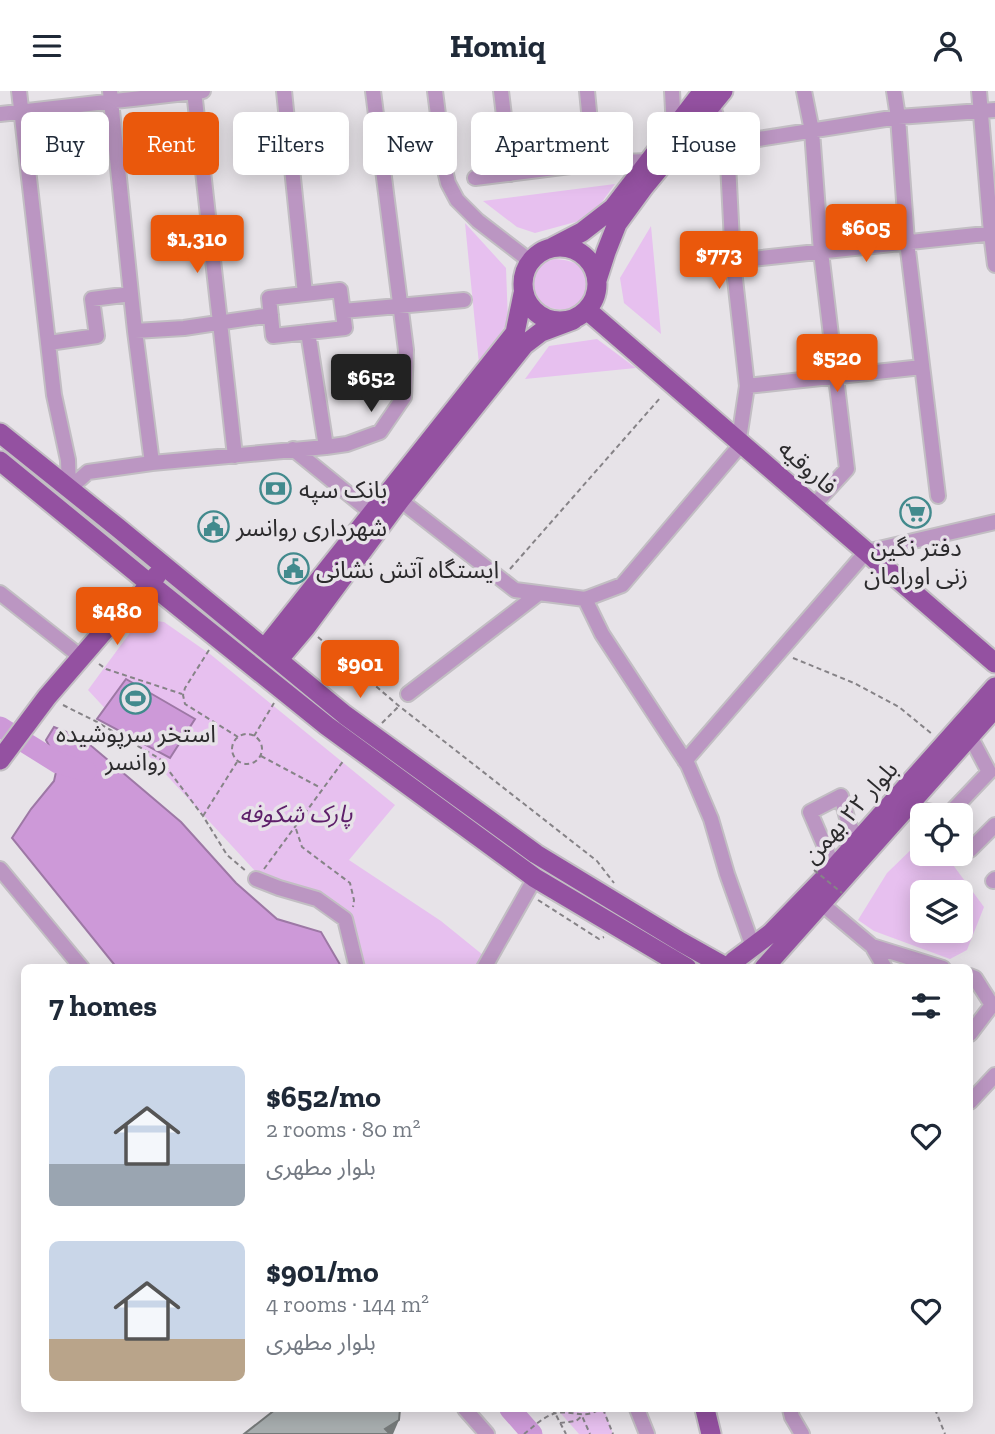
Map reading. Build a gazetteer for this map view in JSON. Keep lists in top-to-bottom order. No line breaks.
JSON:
{"streets":{"main road":["فاروقیه","بلوار ۲۲ بهمن"]},"parks":["پارک شکوفه"],"places":{"bank":["بانک سپه"],"supermarket":["دفتر نگین زنی اورامان"],"public building":["شهرداری روانسر","ایستگاه آتش نشانی"],"sports":["استخر سرپوشیده روانسر"]},"page":{"header":"Homiq","chip":["Buy","Rent","Filters","New","Apartment","House"],"price":["$605","$1,310","$773","$520","$652","$480","$901"],"heading":"7 homes","list":[{"name":"$652/mo","note":"2 rooms · 80 m² · بلوار مطهری"},{"name":"$901/mo","note":"4 rooms · 144 m² · بلوار مطهری"}]}}
